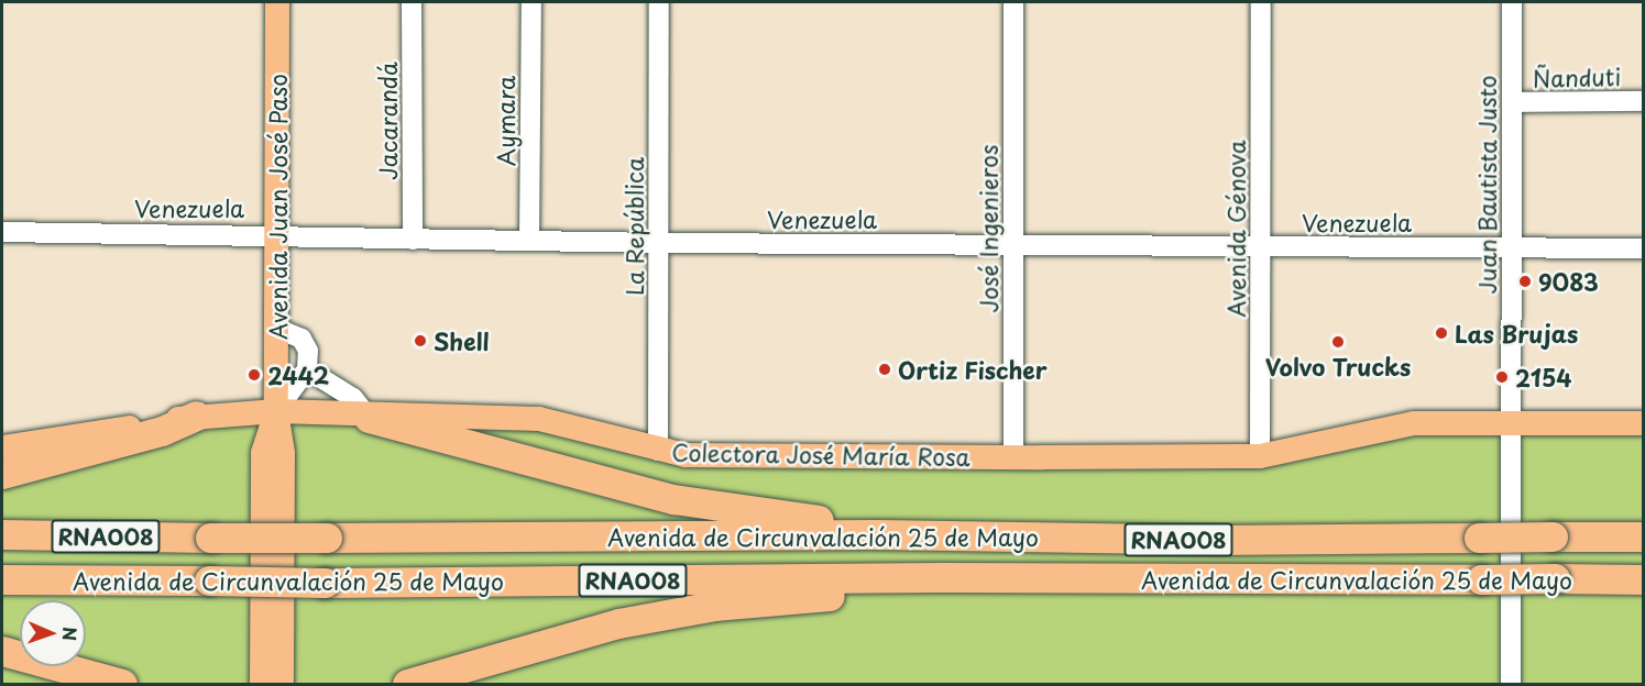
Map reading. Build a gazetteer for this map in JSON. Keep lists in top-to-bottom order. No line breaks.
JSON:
{"streets":{"highway":["RNA008","Avenida de Circunvalación 25 de Mayo"],"main road":["Avenida Juan José Paso","Colectora José María Rosa"],"street":["Ñanduti","Jacarandá","Aymara","Juan Bautista Justo","Venezuela","La República","José Ingenieros","Avenida Génova"]},"crossings":[["Ñanduti","Juan Bautista Justo"],["Jacarandá","Venezuela"],["Aymara","Venezuela"],["Juan Bautista Justo","Venezuela"],["Juan Bautista Justo","Colectora José María Rosa"],["Avenida Juan José Paso","Venezuela"],["Avenida Juan José Paso","Colectora José María Rosa"],["Venezuela","La República"],["Venezuela","José Ingenieros"],["Venezuela","Avenida Génova"],["La República","Colectora José María Rosa"],["José Ingenieros","Colectora José María Rosa"],["Avenida Génova","Colectora José María Rosa"]],"places":["9083","Las Brujas","Shell","Volvo Trucks","Ortiz Fischer","2442","2154"],"north":"right"}
